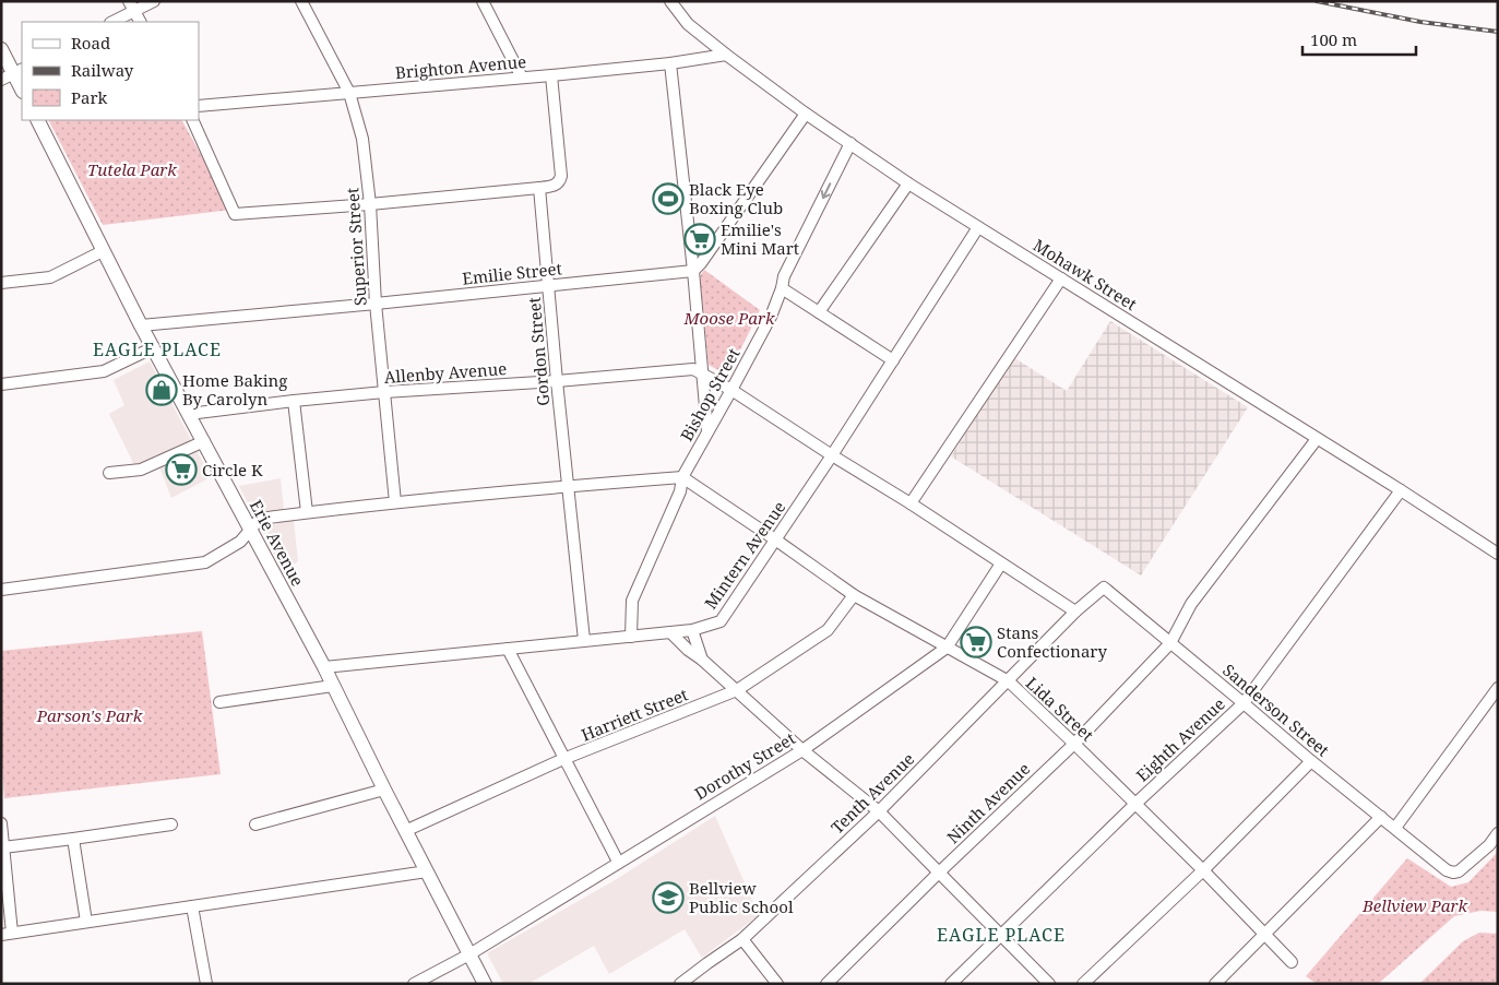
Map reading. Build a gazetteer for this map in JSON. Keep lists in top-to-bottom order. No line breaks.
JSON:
{"streets":{"main road":["Erie Avenue"],"street":["Brighton Avenue","Superior Street","Emilie Street","Mohawk Street","Gordon Street","Allenby Avenue","Bishop Street","Mintern Avenue","Lida Street","Sanderson Street","Harriett Street","Eighth Avenue","Dorothy Street","Tenth Avenue","Ninth Avenue"]},"crossings":[["Brighton Avenue","Superior Street"],["Brighton Avenue","Mohawk Street"],["Superior Street","Emilie Street"],["Superior Street","Allenby Avenue"],["Emilie Street","Gordon Street"],["Emilie Street","Erie Avenue"],["Mohawk Street","Bishop Street"],["Mohawk Street","Mintern Avenue"],["Mohawk Street","Eighth Avenue"],["Mohawk Street","Ninth Avenue"],["Gordon Street","Allenby Avenue"],["Gordon Street","Mintern Avenue"],["Allenby Avenue","Erie Avenue"],["Bishop Street","Mintern Avenue"],["Bishop Street","Lida Street"],["Erie Avenue","Mintern Avenue"],["Erie Avenue","Harriett Street"],["Erie Avenue","Dorothy Street"],["Mintern Avenue","Lida Street"],["Lida Street","Harriett Street"],["Lida Street","Eighth Avenue"],["Lida Street","Dorothy Street"],["Lida Street","Tenth Avenue"],["Lida Street","Ninth Avenue"],["Sanderson Street","Eighth Avenue"],["Sanderson Street","Tenth Avenue"],["Sanderson Street","Ninth Avenue"]],"districts":["EAGLE PLACE","EAGLE PLACE"],"parks":["Tutela Park","Moose Park","Parson's Park","Bellview Park"],"places":{"sports":["Black Eye Boxing Club"],"supermarket":["Emilie's Mini Mart","Circle K","Stans Confectionary"],"shop":["Home Baking By Carolyn"],"school or university":["Bellview Public School"]},"legend":["Road","Railway","Park"],"scale_bar":"100 m"}
